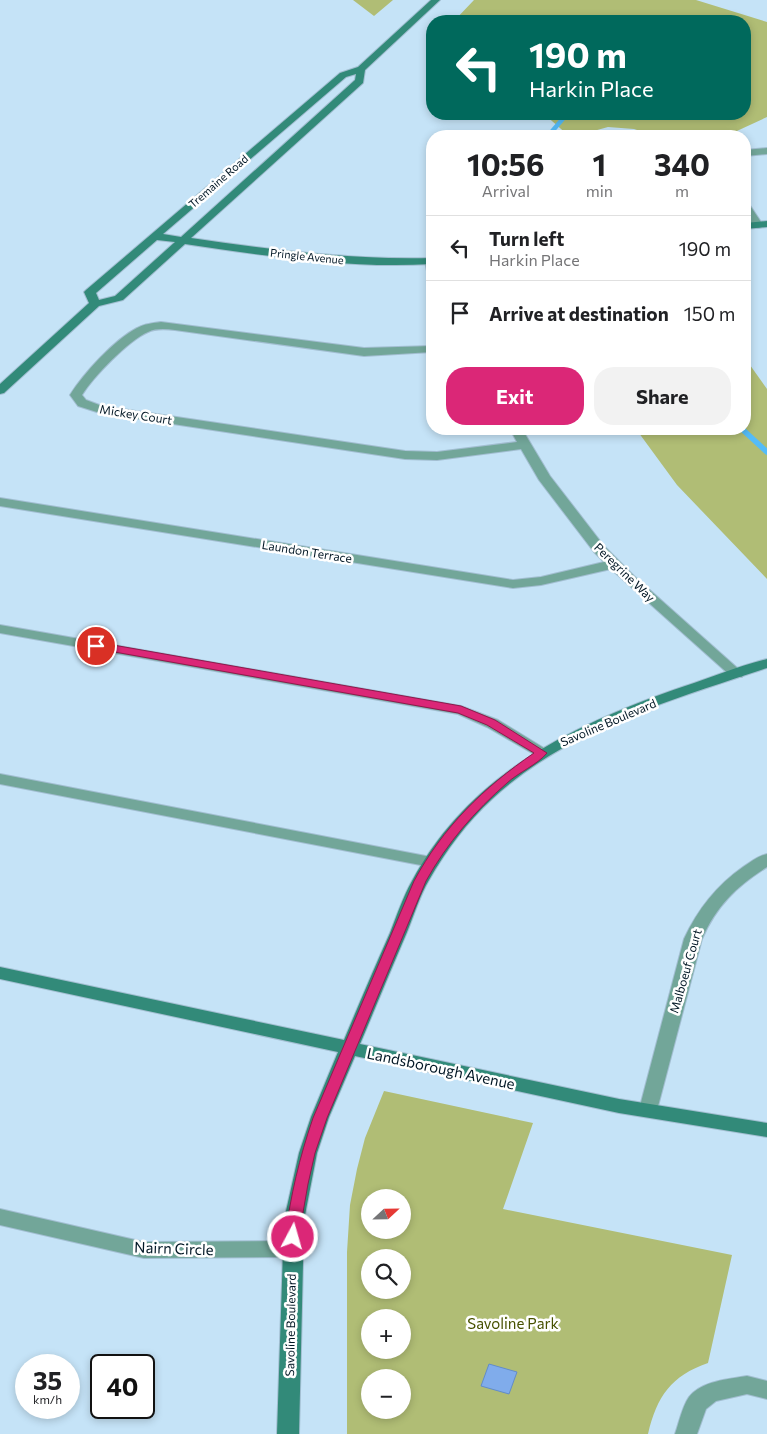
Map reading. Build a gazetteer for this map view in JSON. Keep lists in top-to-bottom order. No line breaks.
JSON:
{"streets":{"main road":["Tremaine Road","Pringle Avenue","Savoline Boulevard","Landsborough Avenue"],"street":["Mickey Court","Laundon Terrace","Peregrine Way","Malboeuf Court","Nairn Circle"]},"crossings":[["Tremaine Road","Pringle Avenue"],["Mickey Court","Peregrine Way"],["Laundon Terrace","Peregrine Way"],["Peregrine Way","Savoline Boulevard"],["Savoline Boulevard","Landsborough Avenue"],["Savoline Boulevard","Nairn Circle"],["Malboeuf Court","Landsborough Avenue"]],"parks":["Savoline Park"],"north":"right","page":{"turn":["190 m","Harkin Place"],"eta":["10:56","Arrival","1","min","340","m"],"list":[{"name":"Turn left","note":"Harkin Place","value":"190 m"},{"name":"Arrive at destination","value":"150 m"}],"buttons":["Exit","Share"],"map_buttons":["+","−"],"speed":"35 km/h","limit":"40"}}
